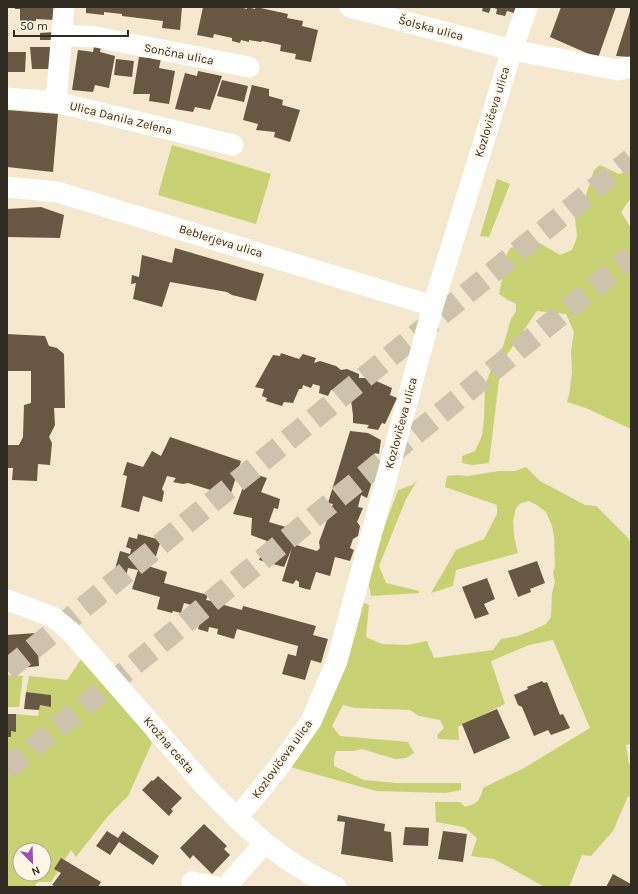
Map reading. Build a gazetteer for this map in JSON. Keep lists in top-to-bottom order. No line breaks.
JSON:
{"streets":{"street":["Šolska ulica","Sončna ulica","Kozlovičeva ulica","Ulica Danila Zelena","Beblerjeva ulica","Krožna cesta"]},"crossings":[["Šolska ulica","Kozlovičeva ulica"],["Kozlovičeva ulica","Beblerjeva ulica"],["Kozlovičeva ulica","Krožna cesta"]],"scale_bar":"50 m","north":"bottom right"}
